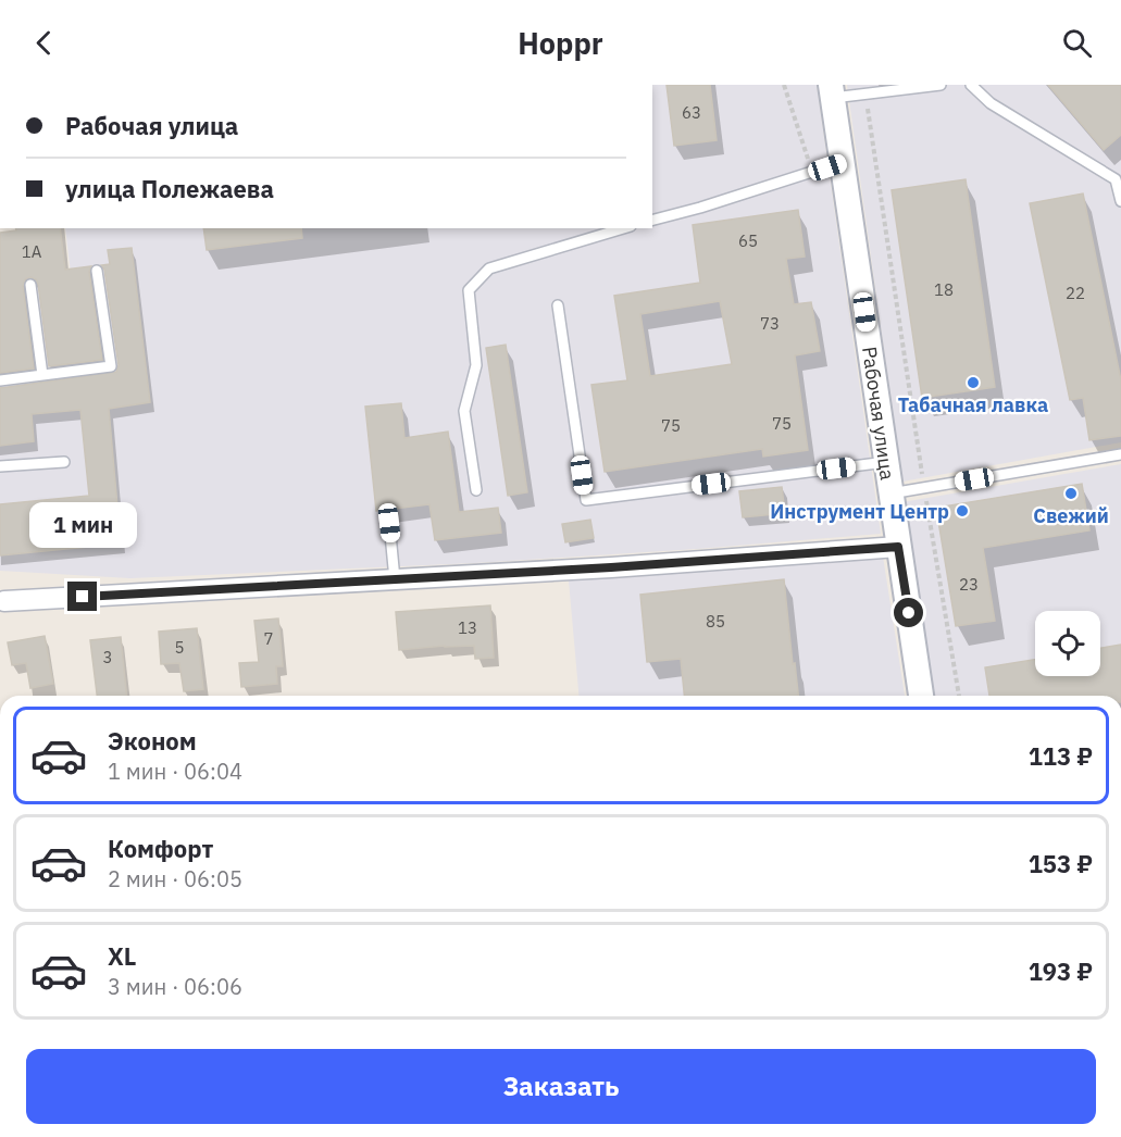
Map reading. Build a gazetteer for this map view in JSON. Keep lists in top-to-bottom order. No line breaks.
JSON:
{"streets":{"street":["Рабочая улица"]},"places":["Табачная лавка","Свежий","Инструмент Центр"],"house_numbers":["63","65","1А","18","22","73","75","75","23","85","13","7","5","3"],"page":{"header":"Hoppr","banner":["Рабочая улица","улица Полежаева"],"bubble":"1 мин","list":[{"name":"Эконом","note":"1 мин · 06:04","value":"113 ₽"},{"name":"Комфорт","note":"2 мин · 06:05","value":"153 ₽"},{"name":"XL","note":"3 мин · 06:06","value":"193 ₽"}],"buttons":"Заказать"}}
